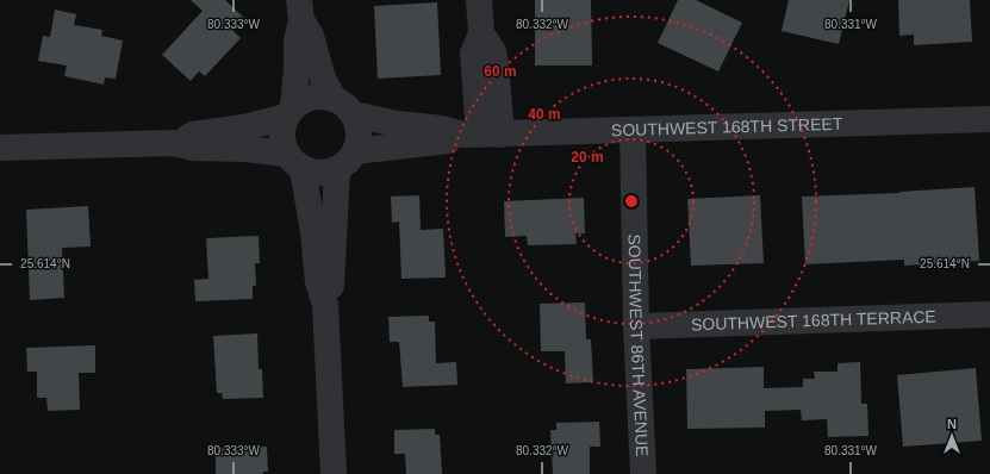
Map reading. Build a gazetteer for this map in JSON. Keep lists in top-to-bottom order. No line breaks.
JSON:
{"streets":{"street":["SOUTHWEST 168TH STREET","SOUTHWEST 168TH TERRACE","SOUTHWEST 86TH AVENUE"]},"crossings":[["SOUTHWEST 168TH STREET","SOUTHWEST 86TH AVENUE"],["SOUTHWEST 168TH TERRACE","SOUTHWEST 86TH AVENUE"]],"north":"top","coordinates":["80.333°W","80.332°W","80.331°W","25.614°N"],"rings":["60 m","40 m","20 m"]}
